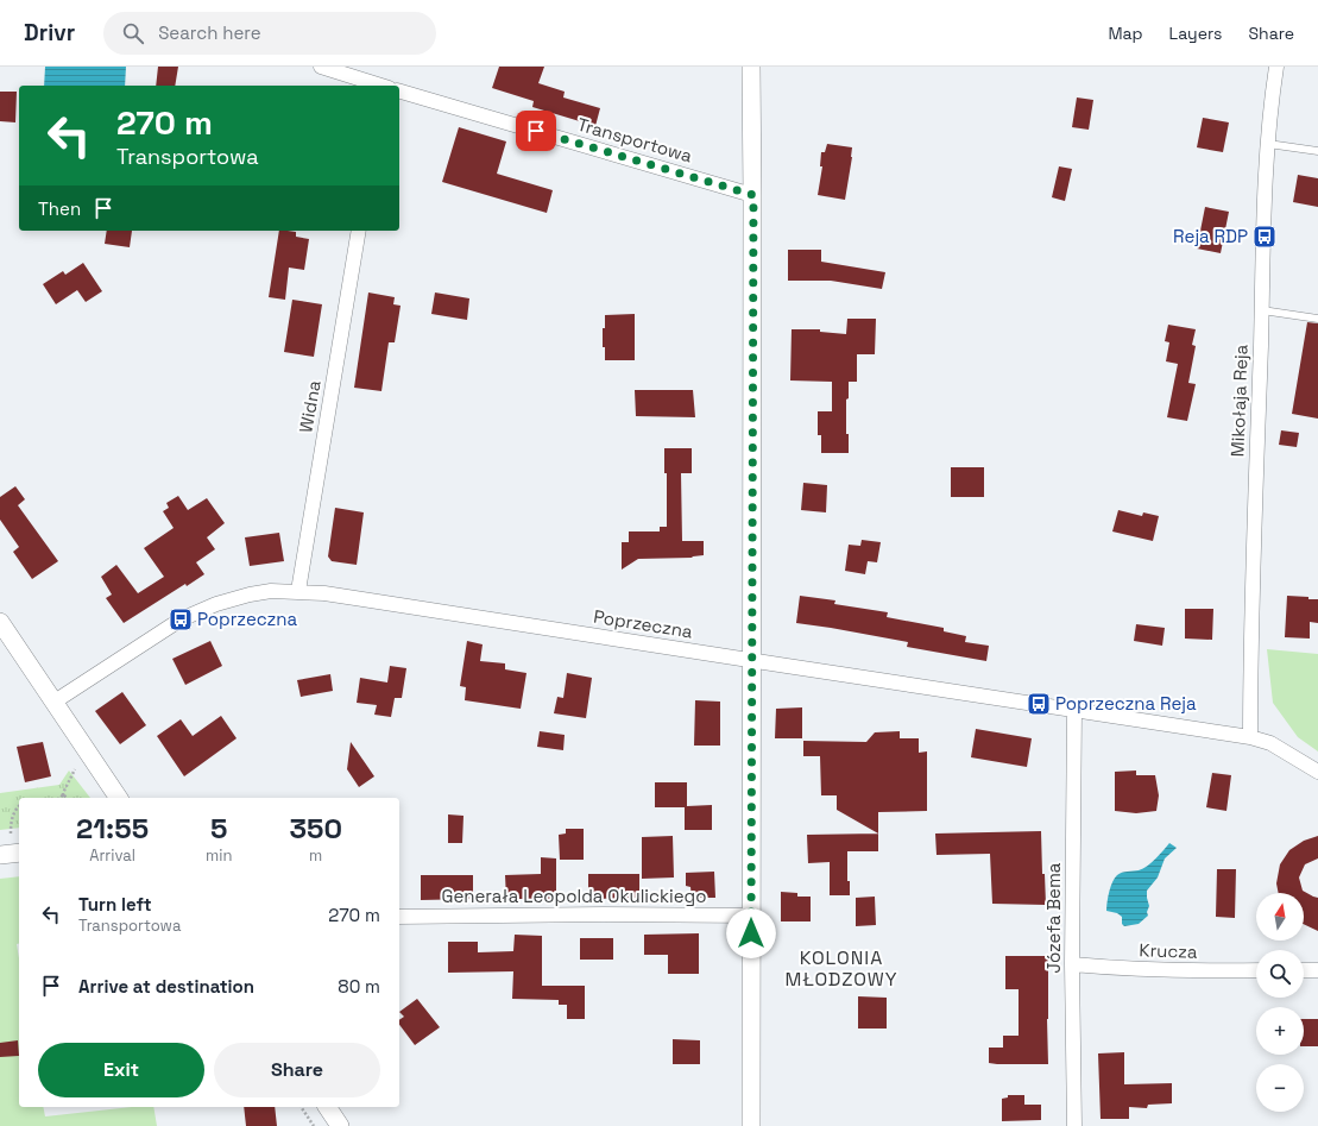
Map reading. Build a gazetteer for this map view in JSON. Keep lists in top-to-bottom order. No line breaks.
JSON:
{"streets":{"street":["Transportowa","Mikołaja Reja","Widna","Poprzeczna","Generała Leopolda Okulickiego","Józefa Bema","Krucza"]},"crossings":[["Mikołaja Reja","Poprzeczna"],["Widna","Poprzeczna"],["Poprzeczna","Józefa Bema"],["Józefa Bema","Krucza"]],"districts":["KOLONIA MŁODZOWY"],"places":{"bus stop":["Reja RDP","Poprzeczna","Poprzeczna Reja"]},"north":"top","page":{"header":"Drivr","search":"Search here","nav":["Map","Layers","Share"],"turn":["270 m","Transportowa"],"then":"Then","eta":["21:55","Arrival","5","min","350","m"],"list":[{"name":"Turn left","note":"Transportowa","value":"270 m"},{"name":"Arrive at destination","value":"80 m"}],"map_buttons":["+","−"],"buttons":["Exit","Share"]}}
